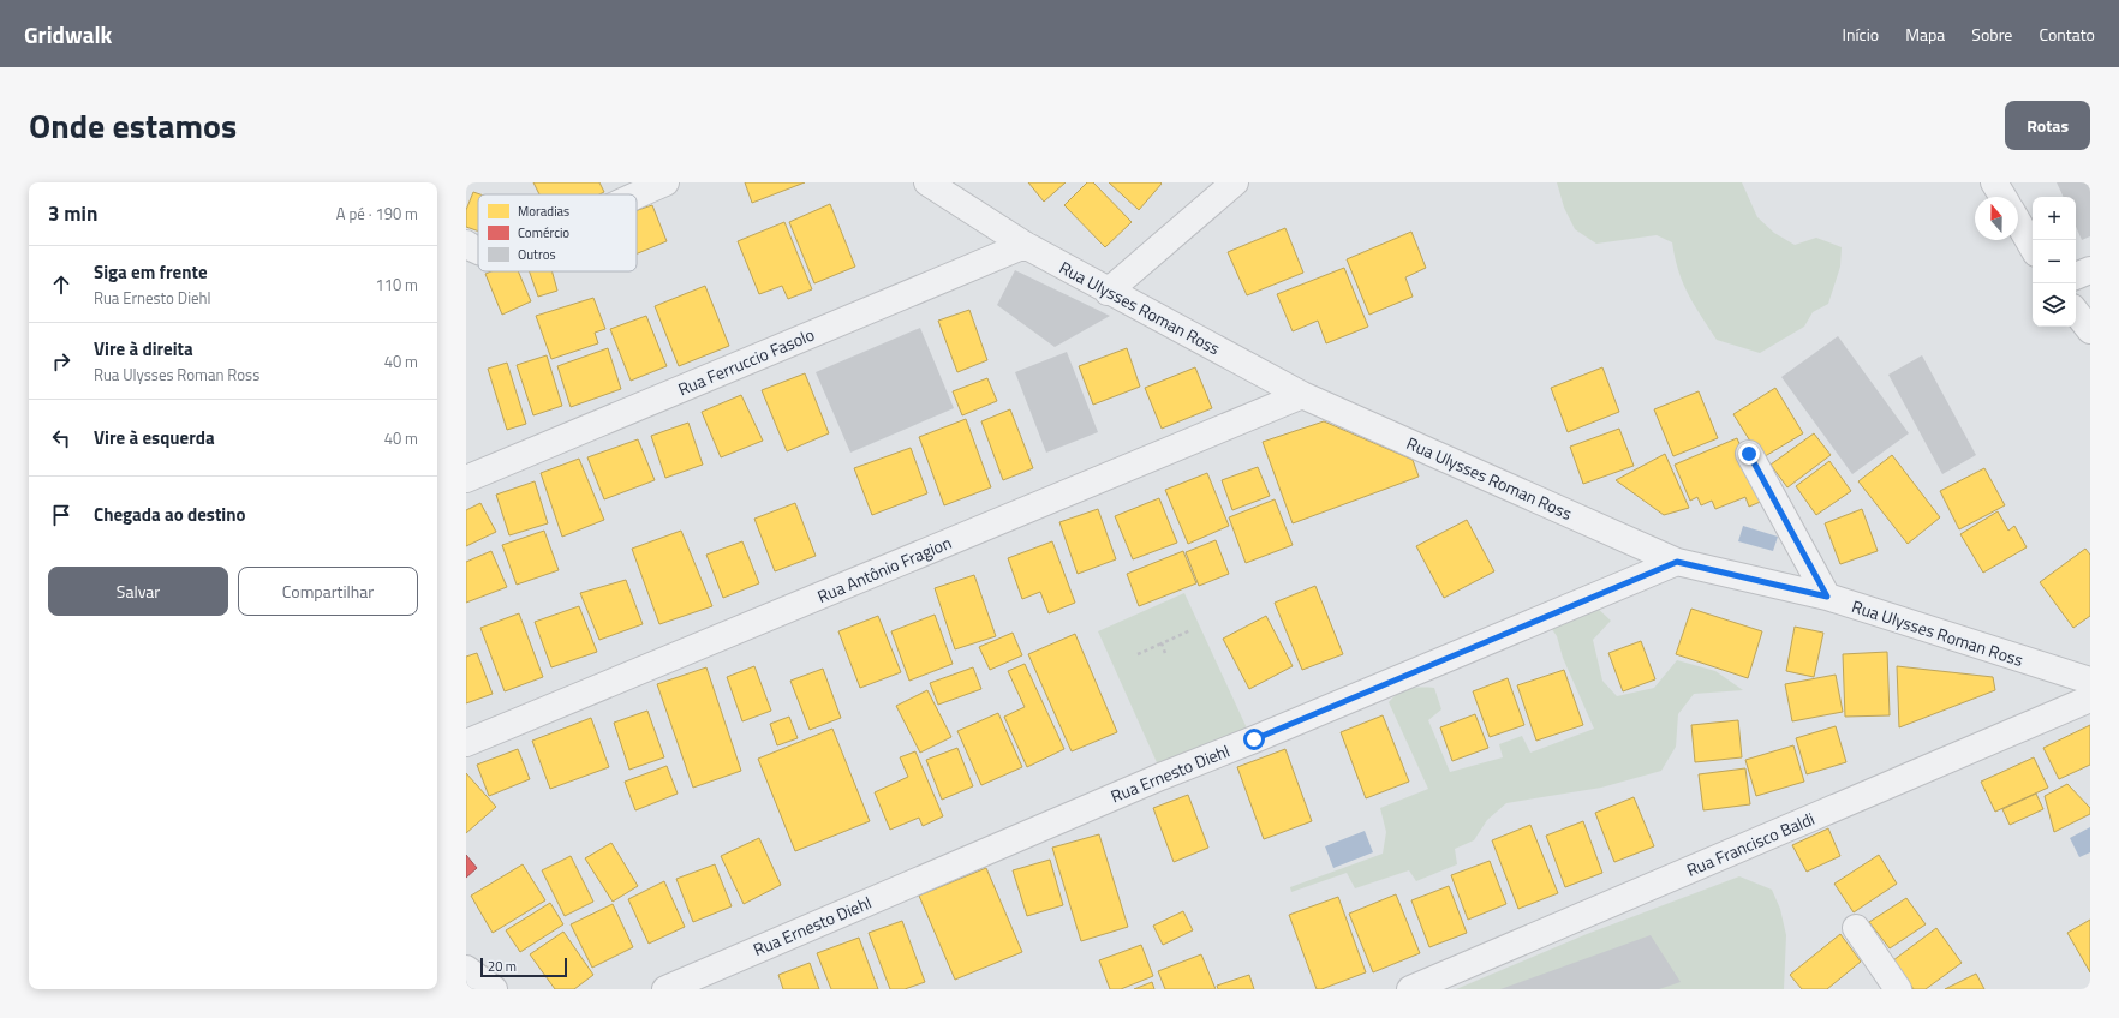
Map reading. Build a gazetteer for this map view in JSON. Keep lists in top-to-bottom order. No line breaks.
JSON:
{"streets":{"street":["Rua Ulysses Roman Ross","Rua Ferruccio Fasolo","Rua Antônio Fragion","Rua Ernesto Diehl","Rua Francisco Baldi"]},"crossings":[["Rua Ulysses Roman Ross","Rua Ferruccio Fasolo"],["Rua Ulysses Roman Ross","Rua Antônio Fragion"],["Rua Ulysses Roman Ross","Rua Ernesto Diehl"]],"legend":["Moradias","Comércio","Outros"],"scale_bar":"20 m","north":"top","page":{"header":"Gridwalk","nav":["Início","Mapa","Sobre","Contato"],"title":"Onde estamos","buttons":["Rotas",["Salvar","Compartilhar"]],"heading":["3 min","A pé · 190 m"],"map_buttons":["+","−"],"list":[["Siga em frente","Rua Ernesto Diehl","110 m"],["Vire à direita","Rua Ulysses Roman Ross","40 m"],["Vire à esquerda","40 m"],"Chegada ao destino"],"scale":"20 m"}}
